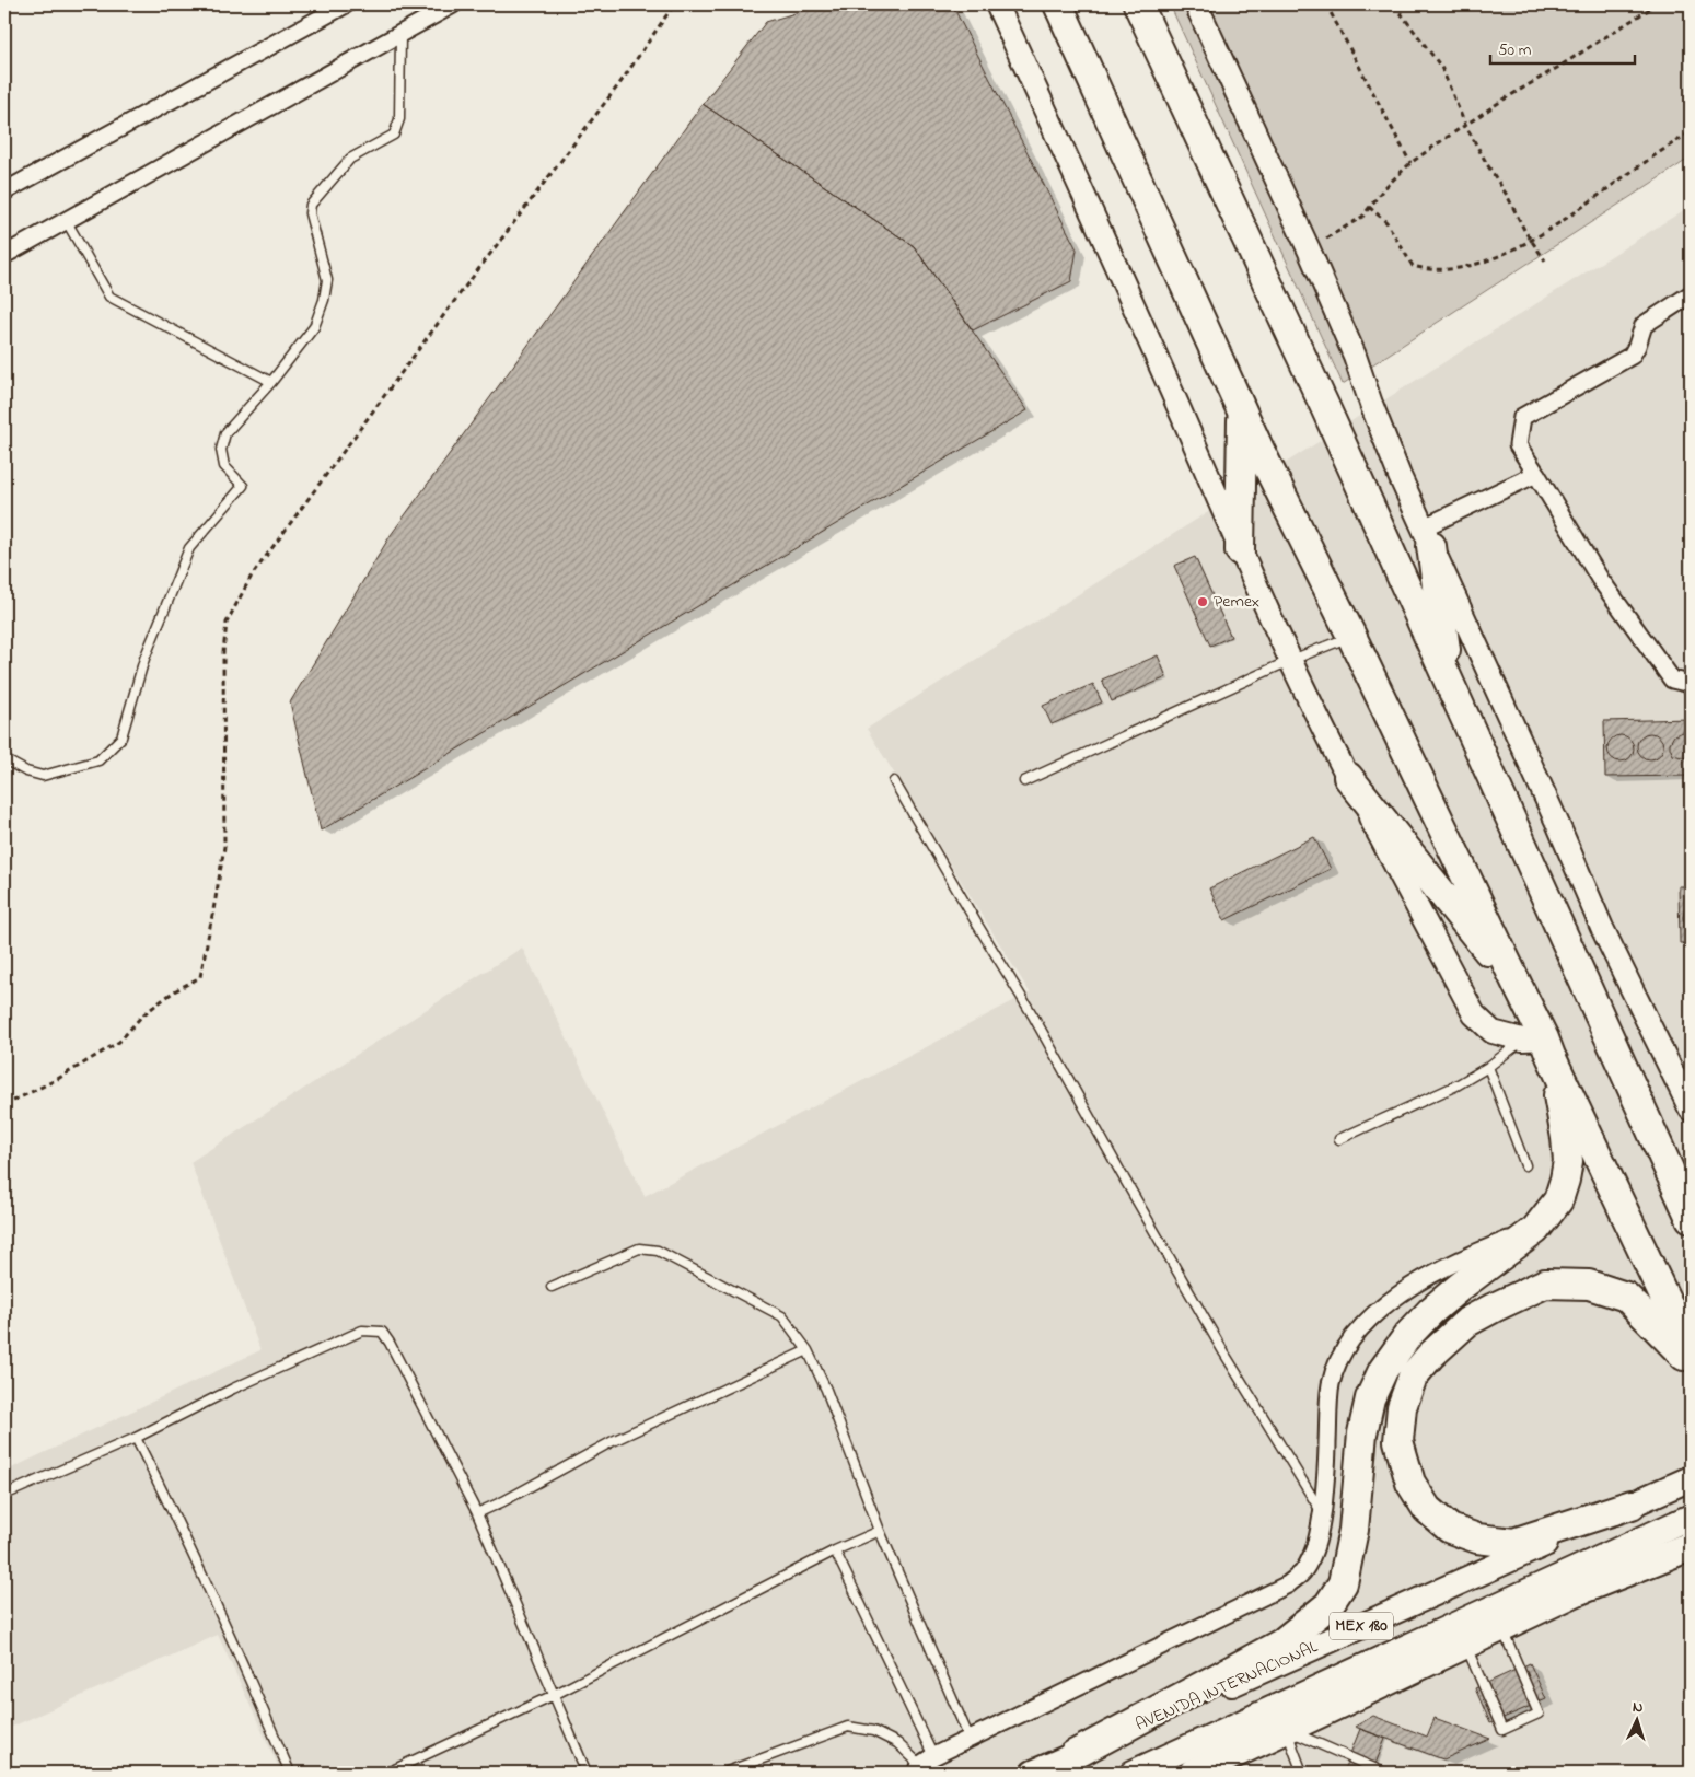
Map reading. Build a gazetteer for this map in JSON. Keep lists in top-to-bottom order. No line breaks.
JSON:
{"streets":{"main road":["MEX 180","AVENIDA INTERNACIONAL"]},"places":["Pemex"],"scale_bar":"50 m","north":"top"}
